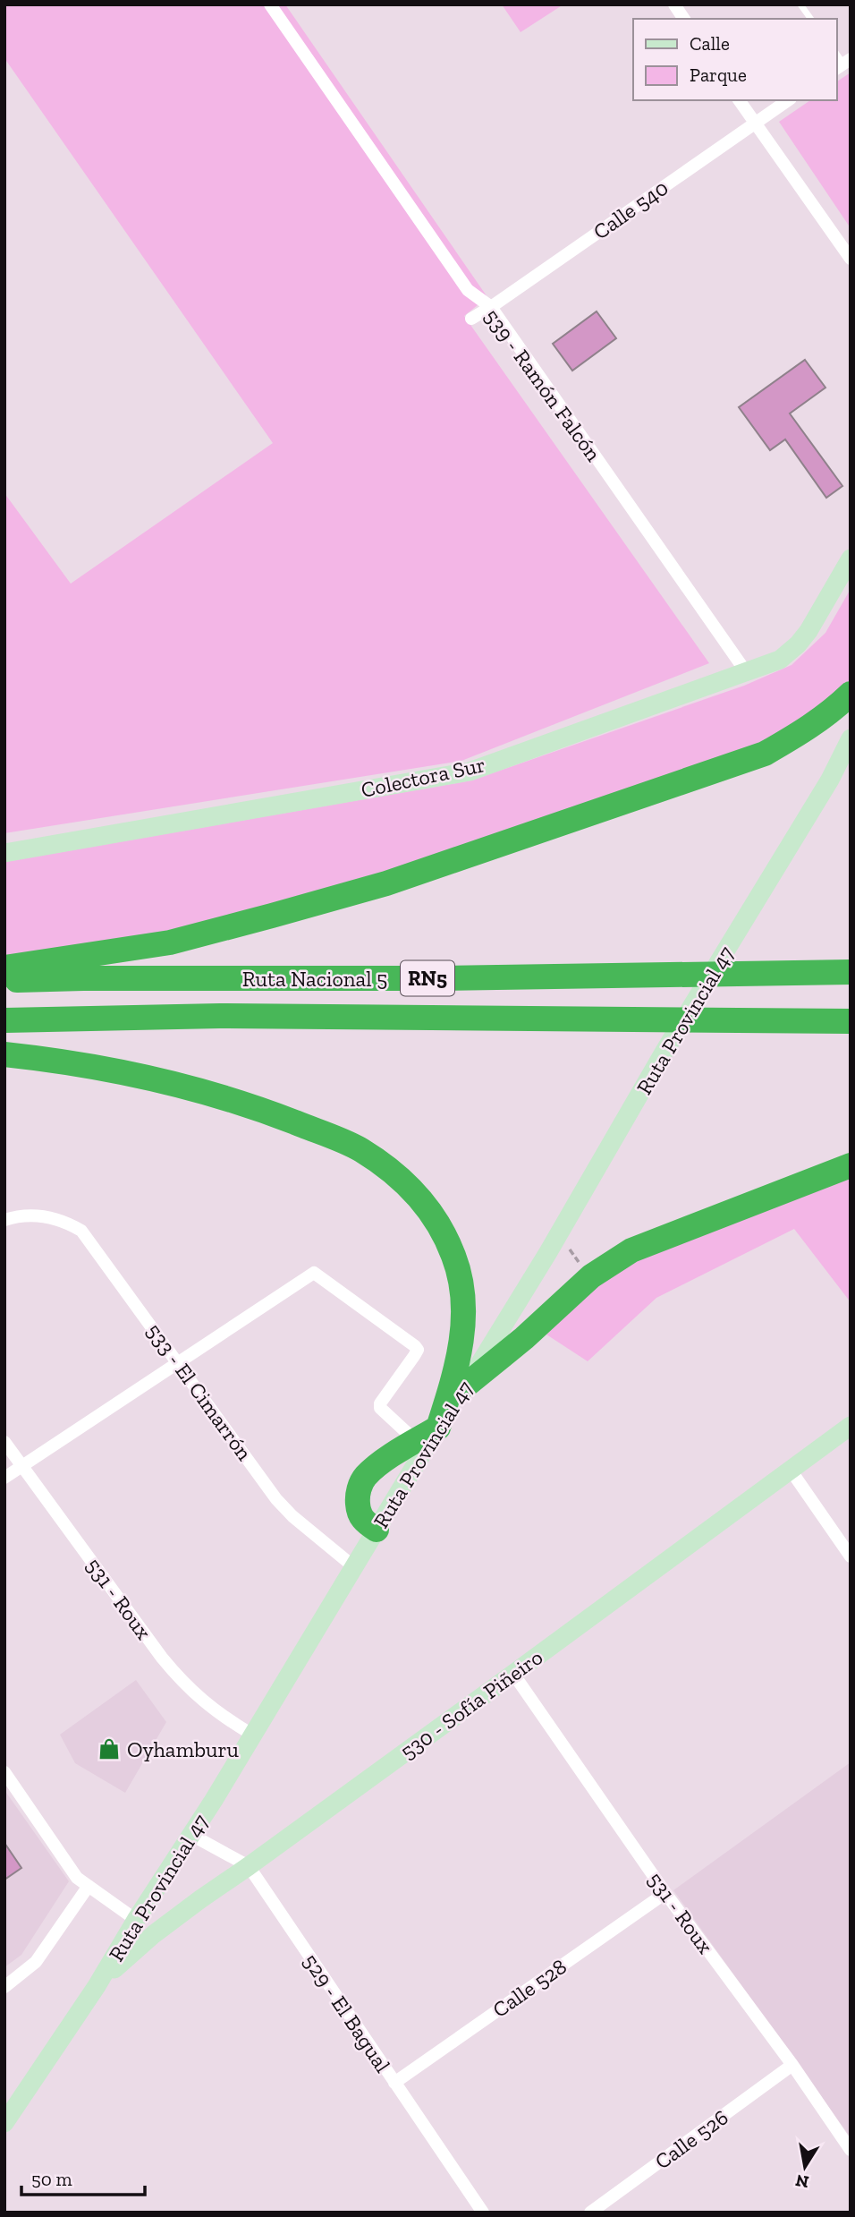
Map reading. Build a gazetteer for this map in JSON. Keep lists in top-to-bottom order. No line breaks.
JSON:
{"streets":{"highway":["Ruta Nacional 5","RN5"],"street":["Calle 540","539 - Ramón Falcón","Colectora Sur","Ruta Provincial 47","533 - El Cimarrón","531 - Roux","530 - Sofía Piñeiro","Calle 528","529 - El Bagual","Calle 526"]},"crossings":[["Calle 540","539 - Ramón Falcón"],["539 - Ramón Falcón","Colectora Sur"],["Ruta Provincial 47","533 - El Cimarrón"],["Ruta Provincial 47","531 - Roux"],["Ruta Provincial 47","530 - Sofía Piñeiro"],["Ruta Provincial 47","529 - El Bagual"],["531 - Roux","530 - Sofía Piñeiro"],["531 - Roux","Calle 528"],["531 - Roux","Calle 526"],["530 - Sofía Piñeiro","529 - El Bagual"],["Calle 528","529 - El Bagual"]],"places":{"shop":["Oyhamburu"]},"legend":["Calle","Parque"],"scale_bar":"50 m","north":"bottom"}
